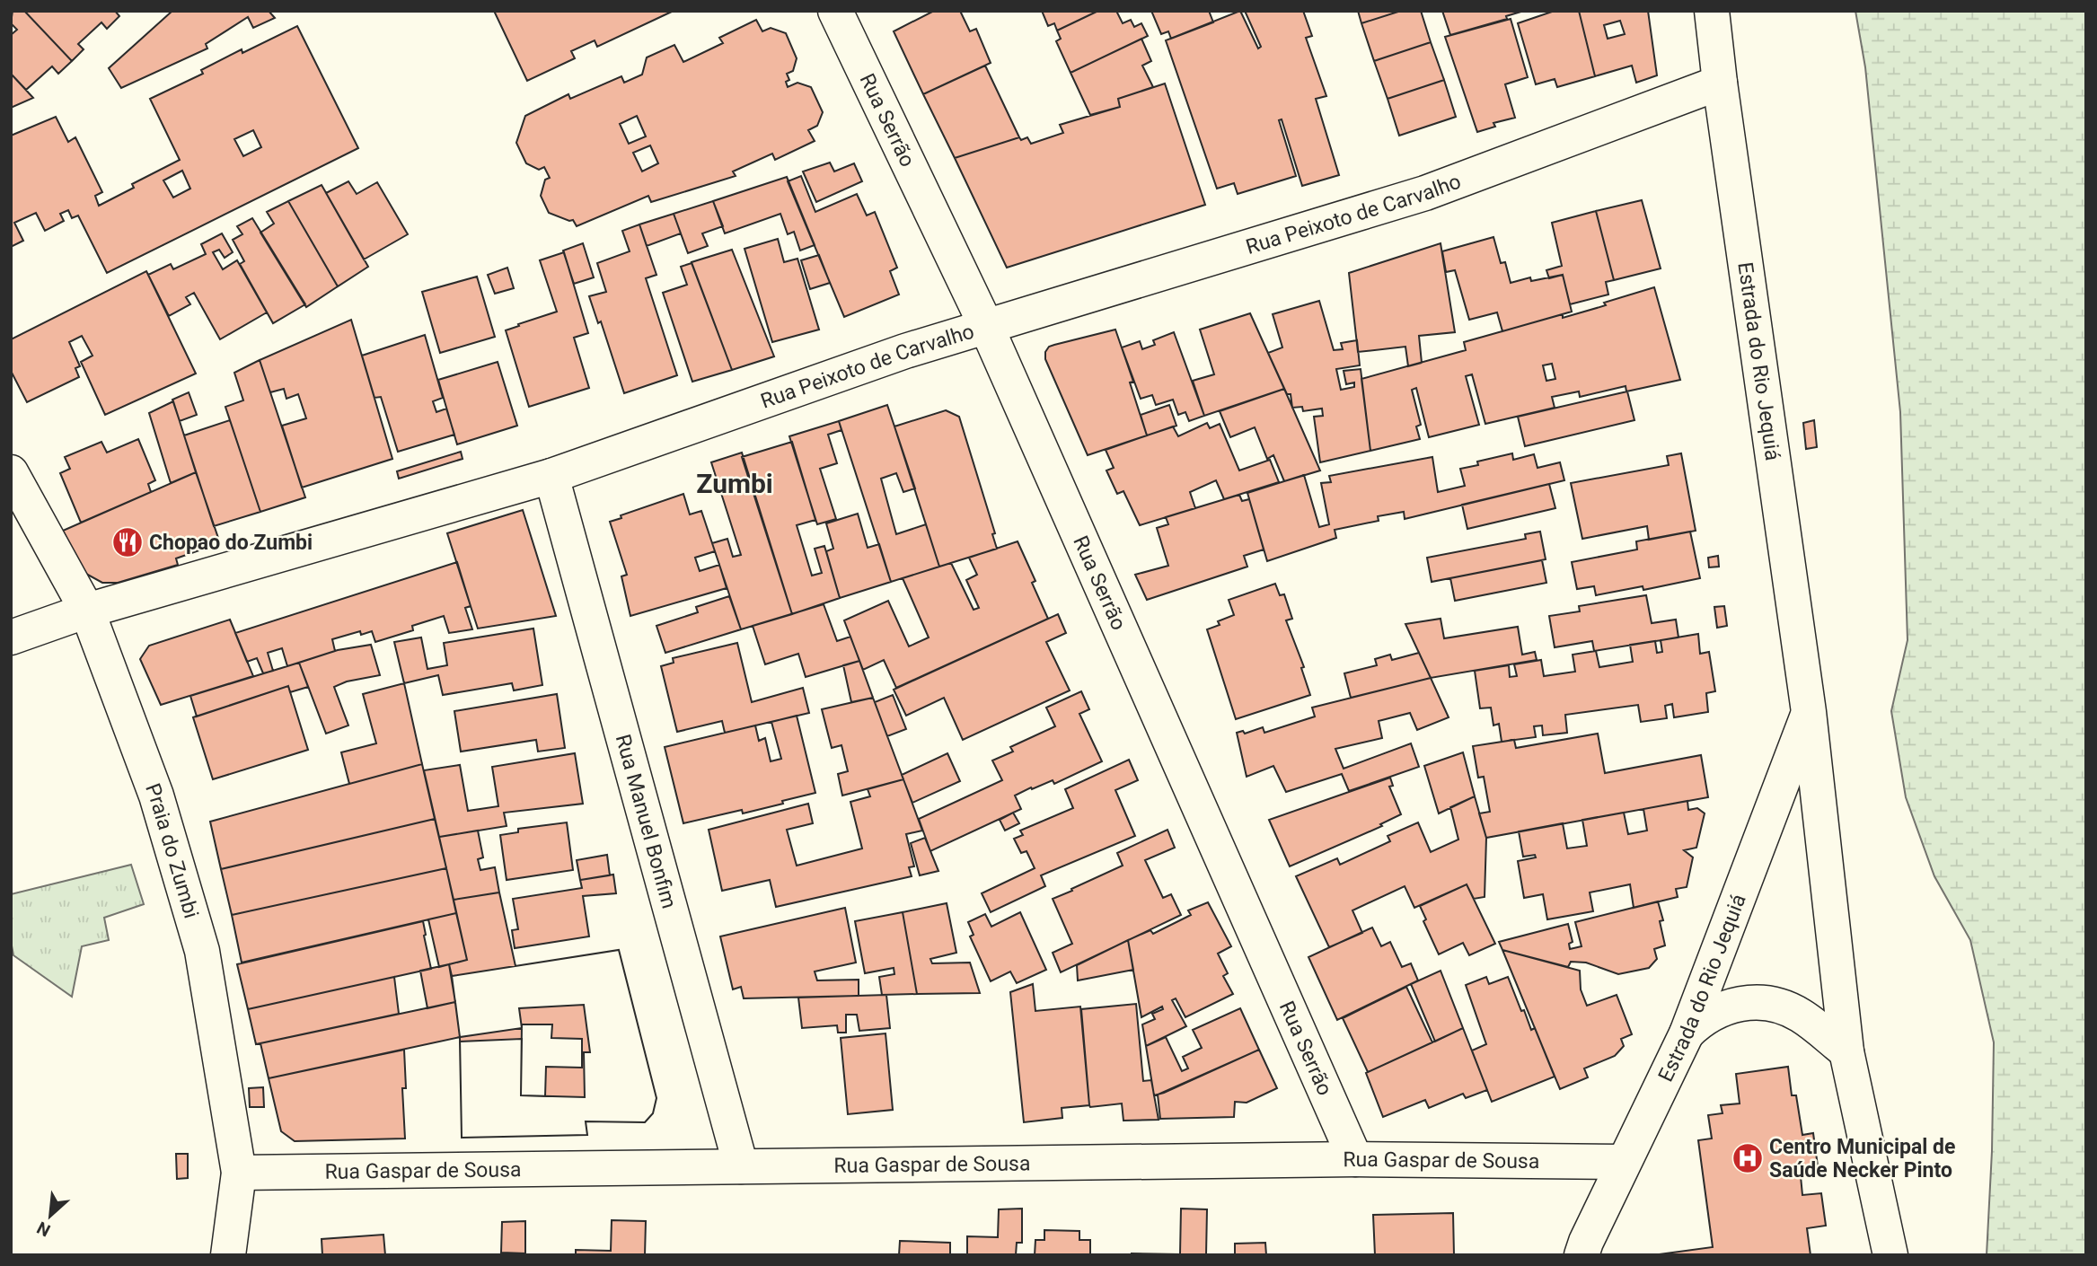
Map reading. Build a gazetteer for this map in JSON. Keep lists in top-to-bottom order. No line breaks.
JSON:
{"streets":{"street":["Rua Serrão","Rua Peixoto de Carvalho","Estrada do Rio Jequiá","Rua Manuel Bonfim","Praia do Zumbi","Rua Gaspar de Sousa"]},"crossings":[["Rua Serrão","Rua Peixoto de Carvalho"],["Rua Serrão","Rua Gaspar de Sousa"],["Rua Peixoto de Carvalho","Estrada do Rio Jequiá"],["Rua Peixoto de Carvalho","Rua Manuel Bonfim"],["Rua Peixoto de Carvalho","Praia do Zumbi"],["Estrada do Rio Jequiá","Rua Gaspar de Sousa"],["Rua Manuel Bonfim","Rua Gaspar de Sousa"],["Praia do Zumbi","Rua Gaspar de Sousa"]],"districts":["Zumbi"],"places":{"restaurant":["Chopao do Zumbi"],"hospital":["Centro Municipal de Saúde Necker Pinto"]},"north":"bottom left"}
